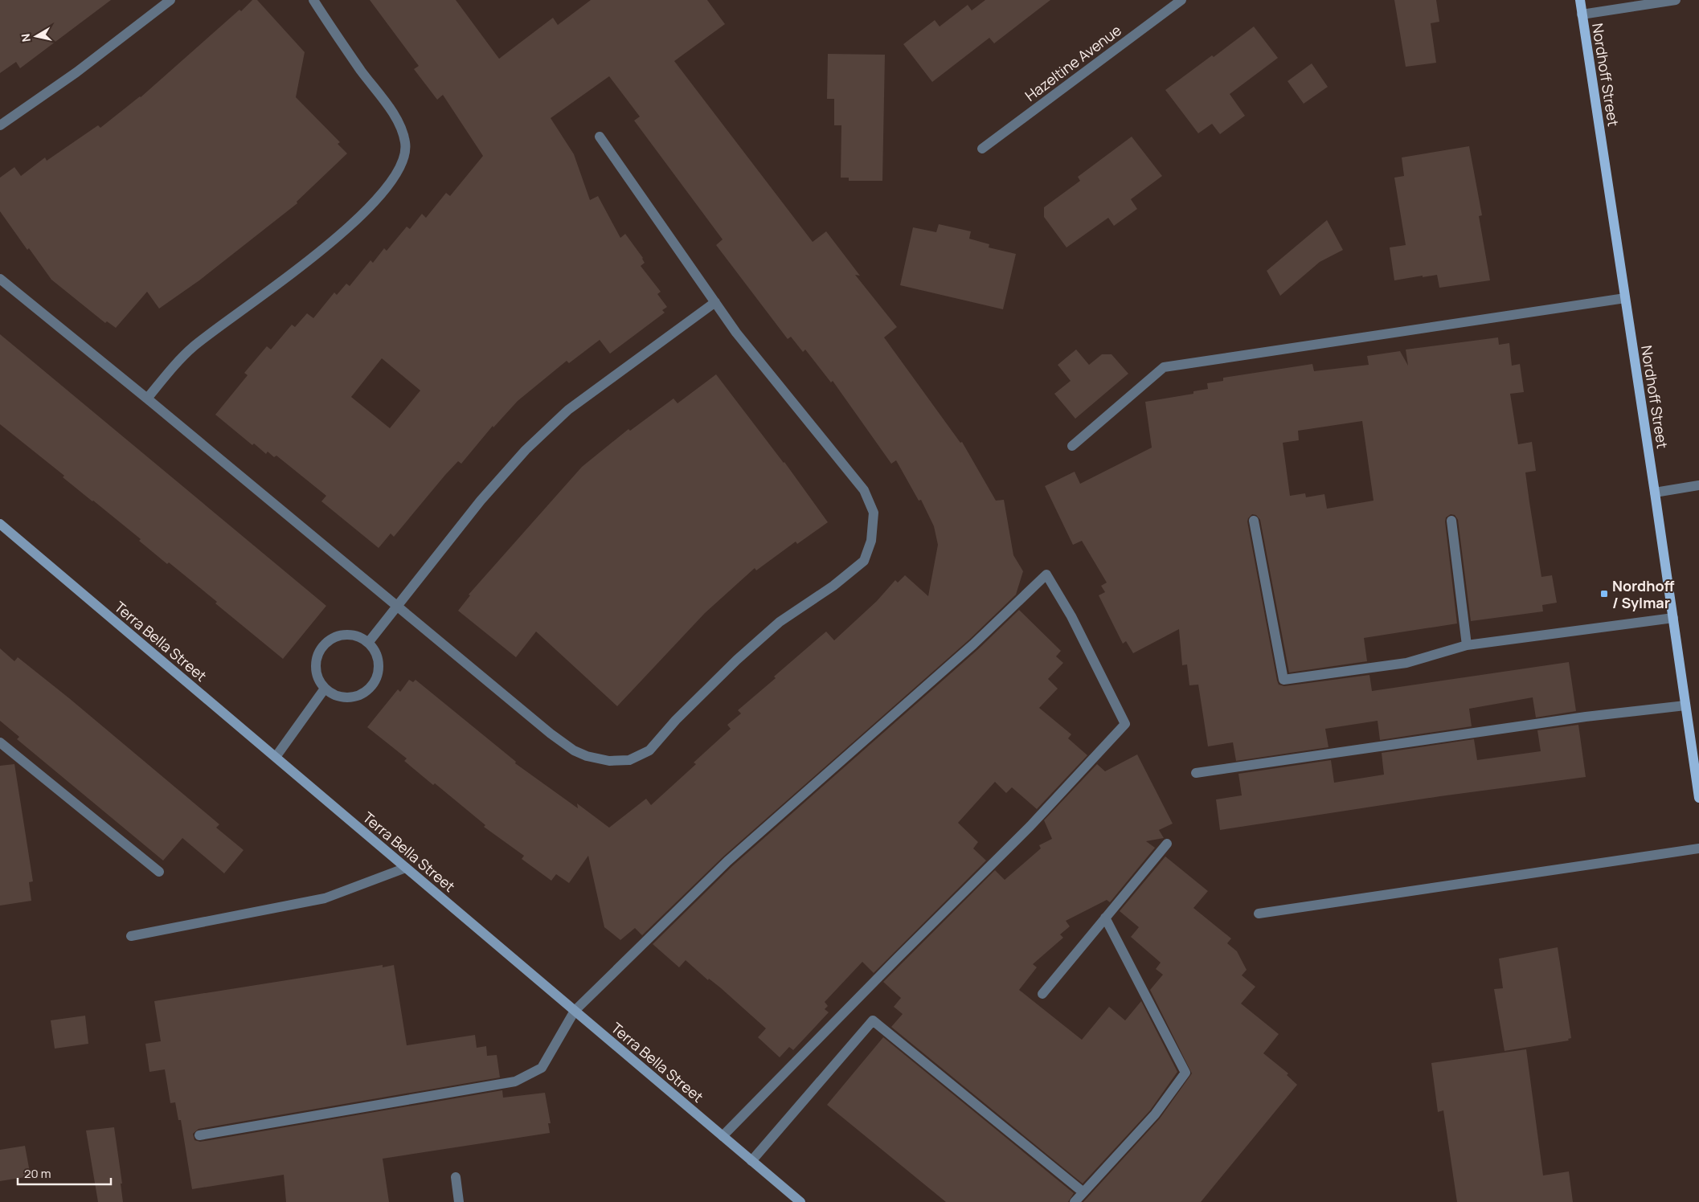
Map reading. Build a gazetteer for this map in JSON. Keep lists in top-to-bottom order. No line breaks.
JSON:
{"streets":{"main road":["Nordhoff Street","Terra Bella Street"],"street":["Hazeltine Avenue"]},"places":{"transit":["Nordhoff / Sylmar"]},"scale_bar":"20 m","north":"left"}
